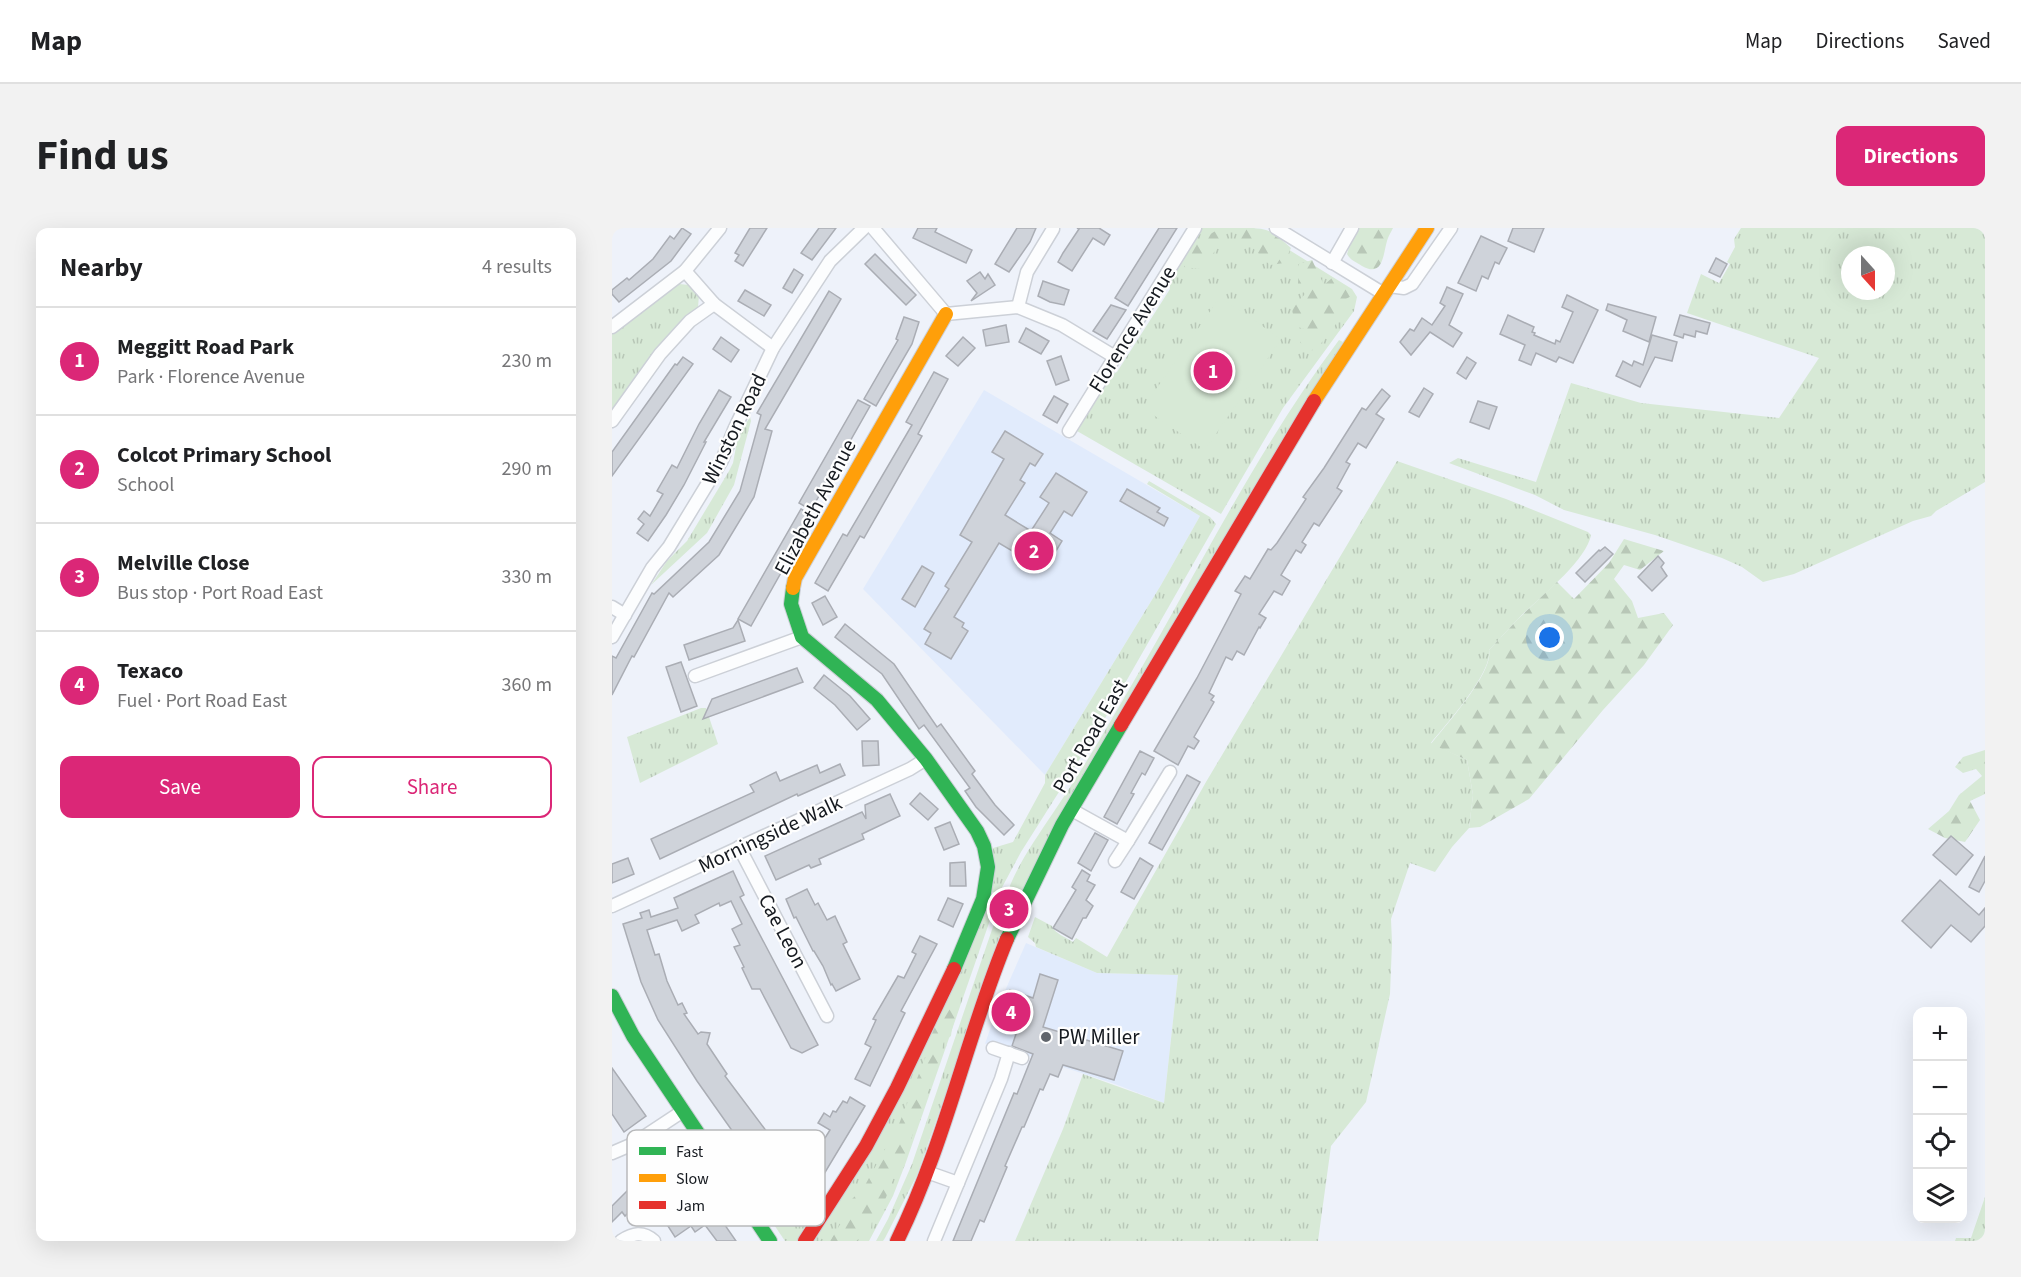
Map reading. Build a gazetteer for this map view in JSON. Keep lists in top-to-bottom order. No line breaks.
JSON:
{"streets":{"street":["Florence Avenue","Winston Road","Elizabeth Avenue","Port Road East","Morningside Walk","Cae Leon"]},"crossings":[["Morningside Walk","Cae Leon"]],"places":["PW Miller"],"legend":["Fast","Slow","Jam"],"north":"bottom","page":{"header":"Map","nav":["Map","Directions","Saved"],"title":"Find us","buttons":["Directions",["Save","Share"]],"heading":["Nearby","4 results"],"list":[{"mark":"1","name":"Meggitt Road Park","note":"Park · Florence Avenue","value":"230 m"},{"mark":"2","name":"Colcot Primary School","note":"School","value":"290 m"},{"mark":"3","name":"Melville Close","note":"Bus stop · Port Road East","value":"330 m"},{"mark":"4","name":"Texaco","note":"Fuel · Port Road East","value":"360 m"}],"pins":["1","2","3","4"],"map_buttons":["+","−"]}}
